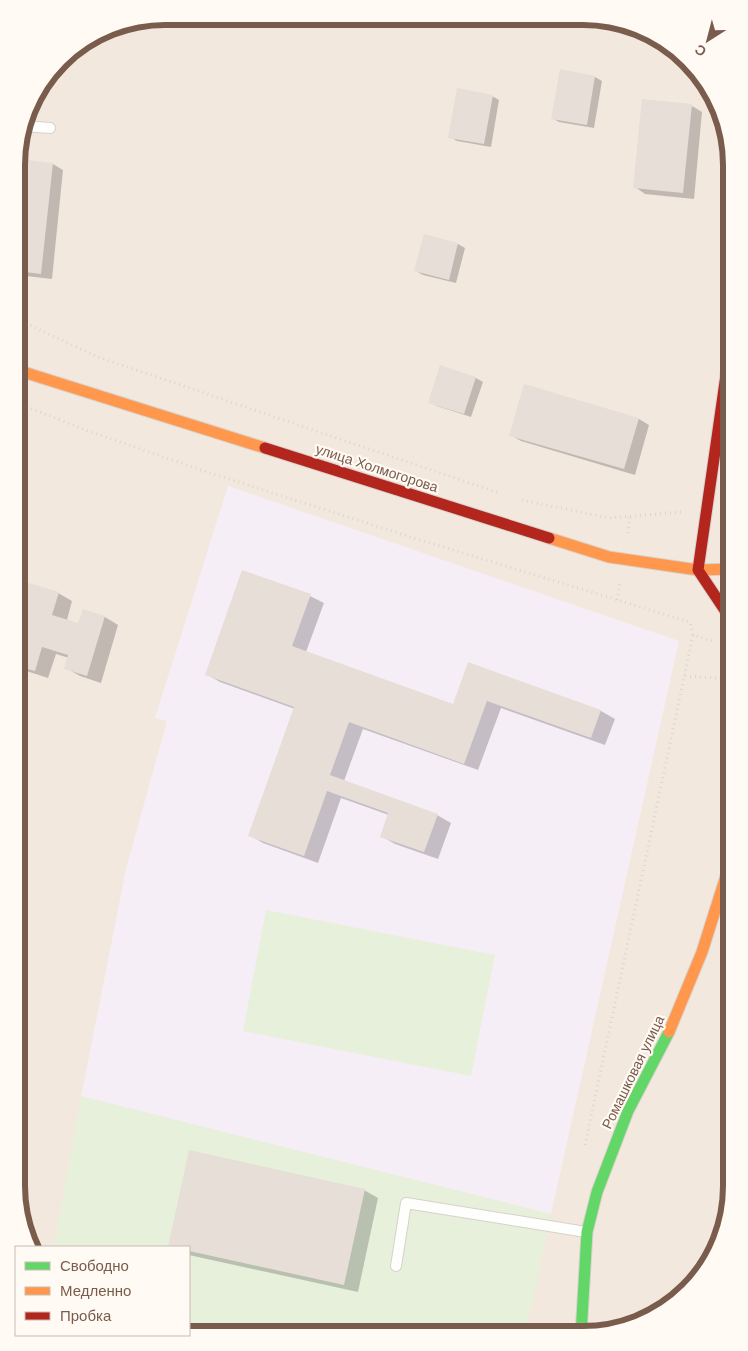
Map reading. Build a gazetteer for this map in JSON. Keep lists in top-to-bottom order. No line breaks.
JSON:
{"streets":{"street":["улица Холмогорова","Ромашковая улица"]},"legend":["Свободно","Медленно","Пробка"],"north":"bottom left"}
